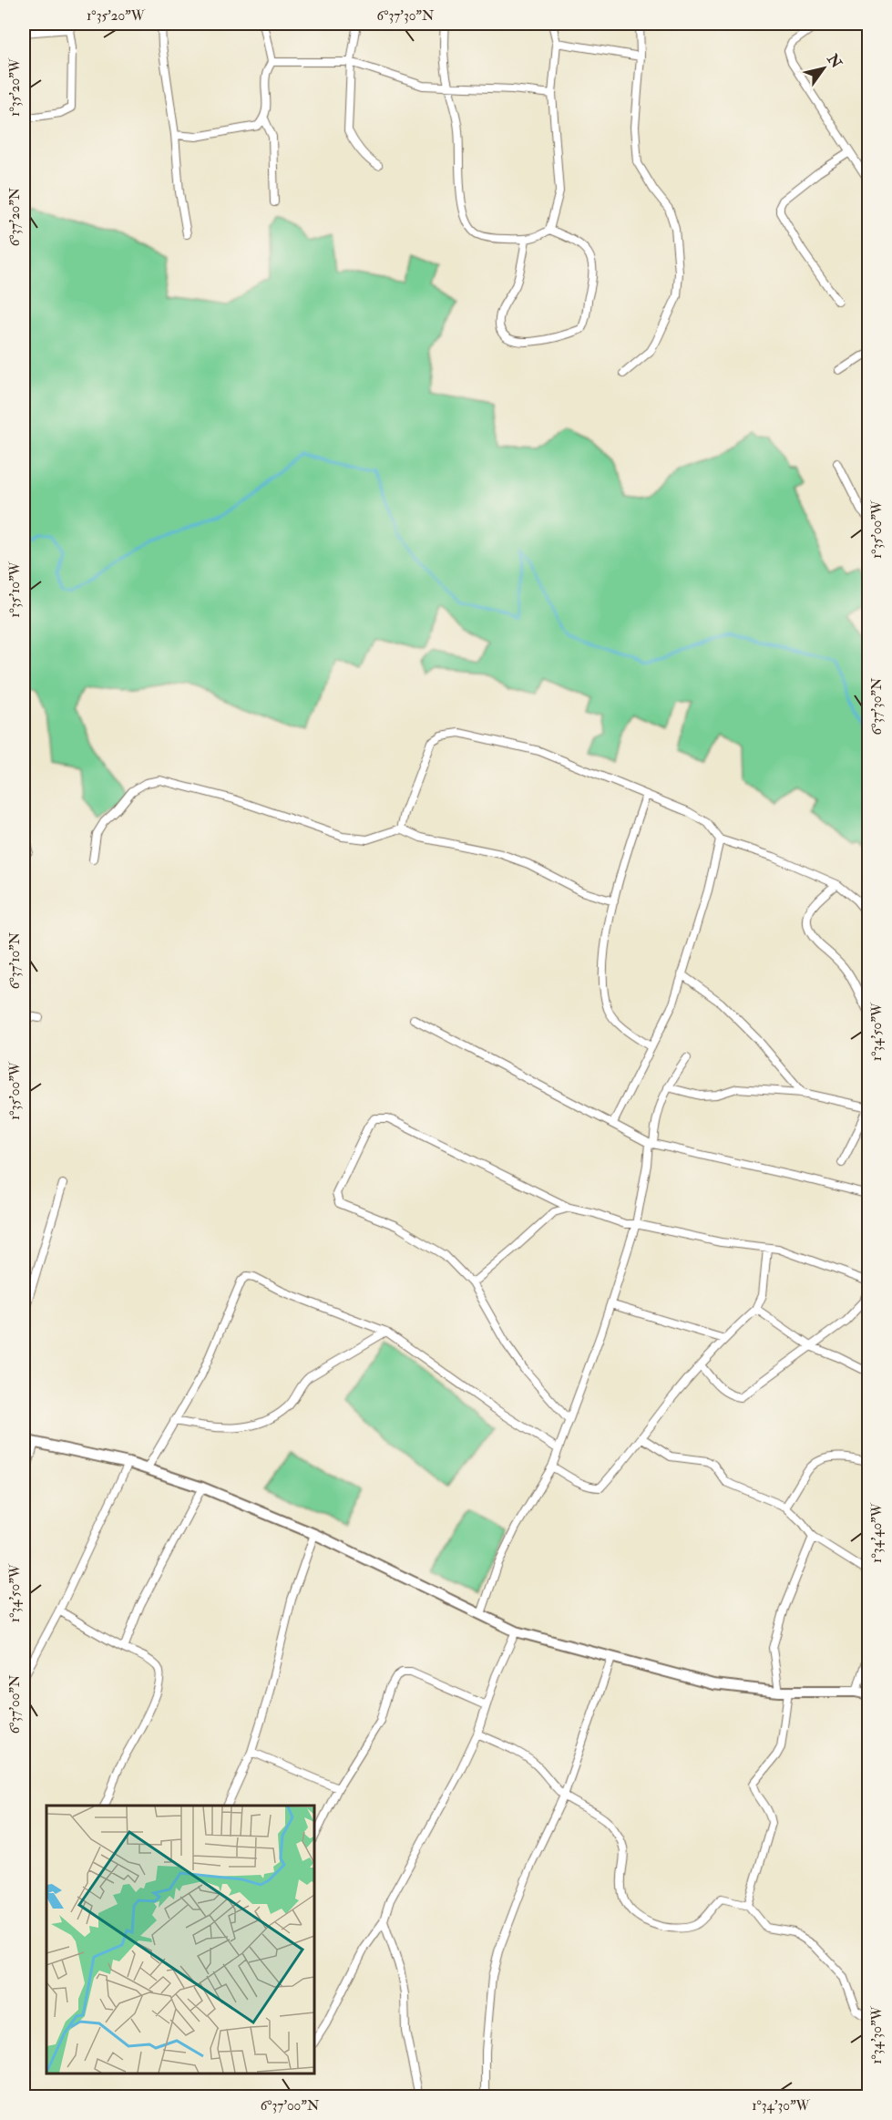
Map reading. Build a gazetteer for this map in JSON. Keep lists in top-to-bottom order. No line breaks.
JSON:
{"north":"top right","coordinates":["1°35'20\"W","6°37'30\"N","6°37'20\"N","1°35'00\"W","1°35'10\"W","6°37'10\"N","1°34'50\"W","1°34'40\"W","6°37'00\"N","1°34'30\"W"]}
